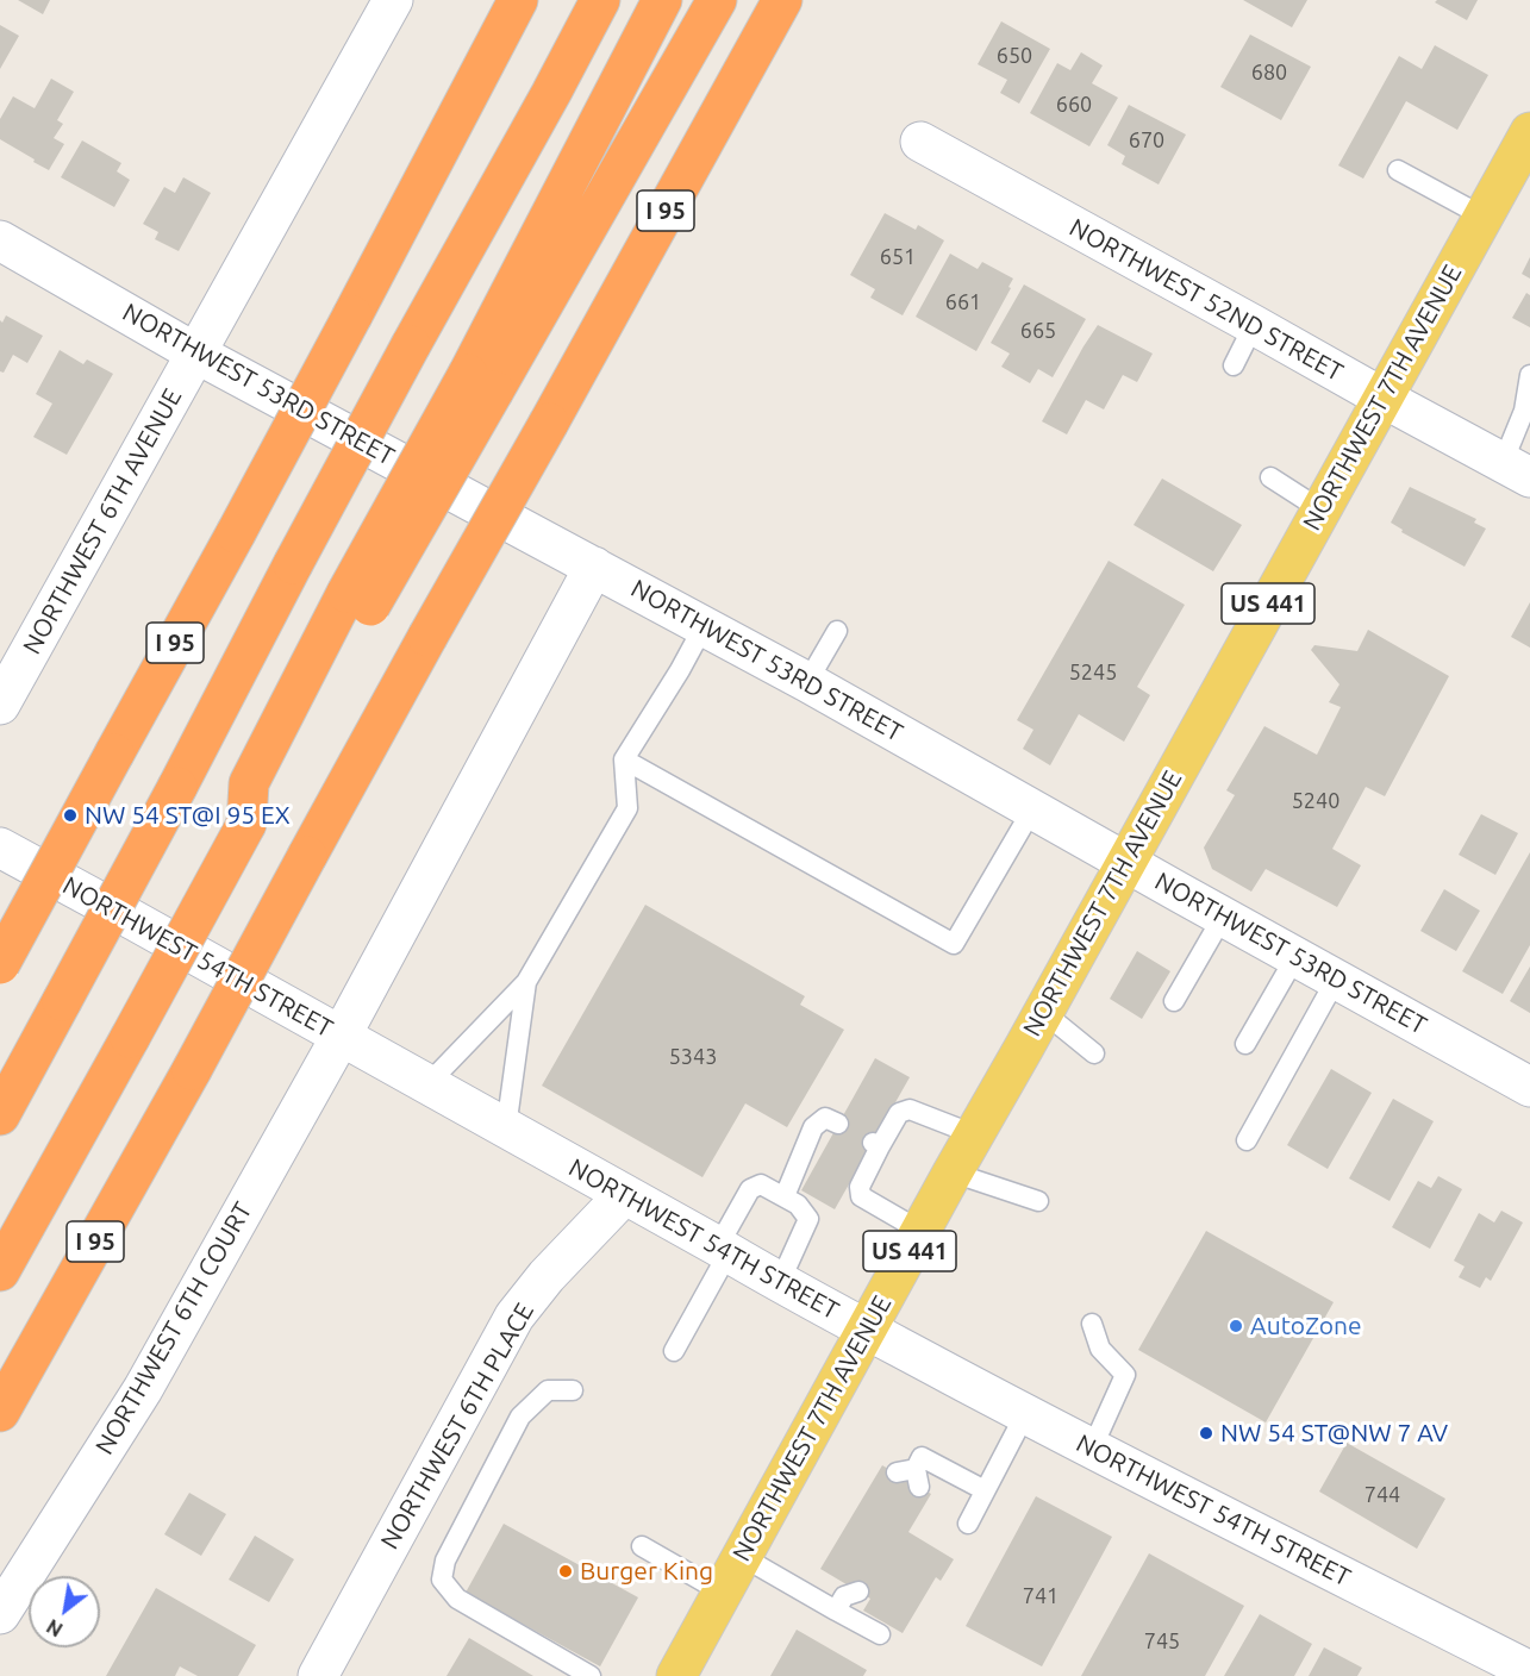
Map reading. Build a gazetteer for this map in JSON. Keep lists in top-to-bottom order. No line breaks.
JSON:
{"streets":{"highway":["I 95"],"main road":["NORTHWEST 7TH AVENUE","US 441"],"street":["NORTHWEST 52ND STREET","NORTHWEST 53RD STREET","NORTHWEST 6TH AVENUE","NORTHWEST 54TH STREET","NORTHWEST 6TH COURT","NORTHWEST 6TH PLACE"]},"crossings":[["NORTHWEST 52ND STREET","NORTHWEST 7TH AVENUE"],["NORTHWEST 53RD STREET","NORTHWEST 7TH AVENUE"],["NORTHWEST 53RD STREET","NORTHWEST 6TH AVENUE"],["NORTHWEST 53RD STREET","NORTHWEST 6TH COURT"],["NORTHWEST 7TH AVENUE","NORTHWEST 54TH STREET"],["NORTHWEST 54TH STREET","NORTHWEST 6TH COURT"],["NORTHWEST 54TH STREET","NORTHWEST 6TH PLACE"]],"places":["NW 54 ST@I 95 EX","AutoZone","NW 54 ST@NW 7 AV","Burger King"],"house_numbers":["650","680","660","670","651","661","665","5245","5240","5343","744","741","745"],"north":"bottom left"}
